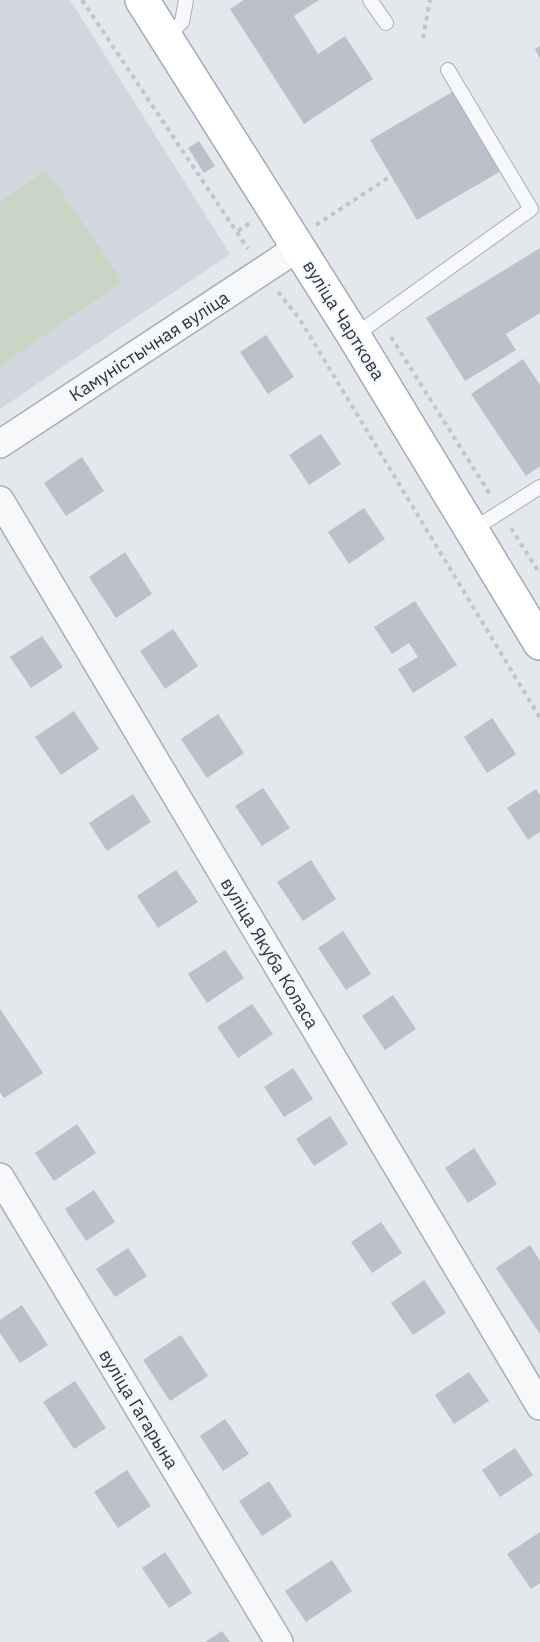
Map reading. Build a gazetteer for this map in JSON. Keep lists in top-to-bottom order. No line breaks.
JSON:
{"streets":{"main road":["вуліца Чарткова"],"street":["Камуністычная вуліца","вуліца Якуба Коласа","вуліца Гагарына"]},"crossings":[["вуліца Чарткова","Камуністычная вуліца"]]}
